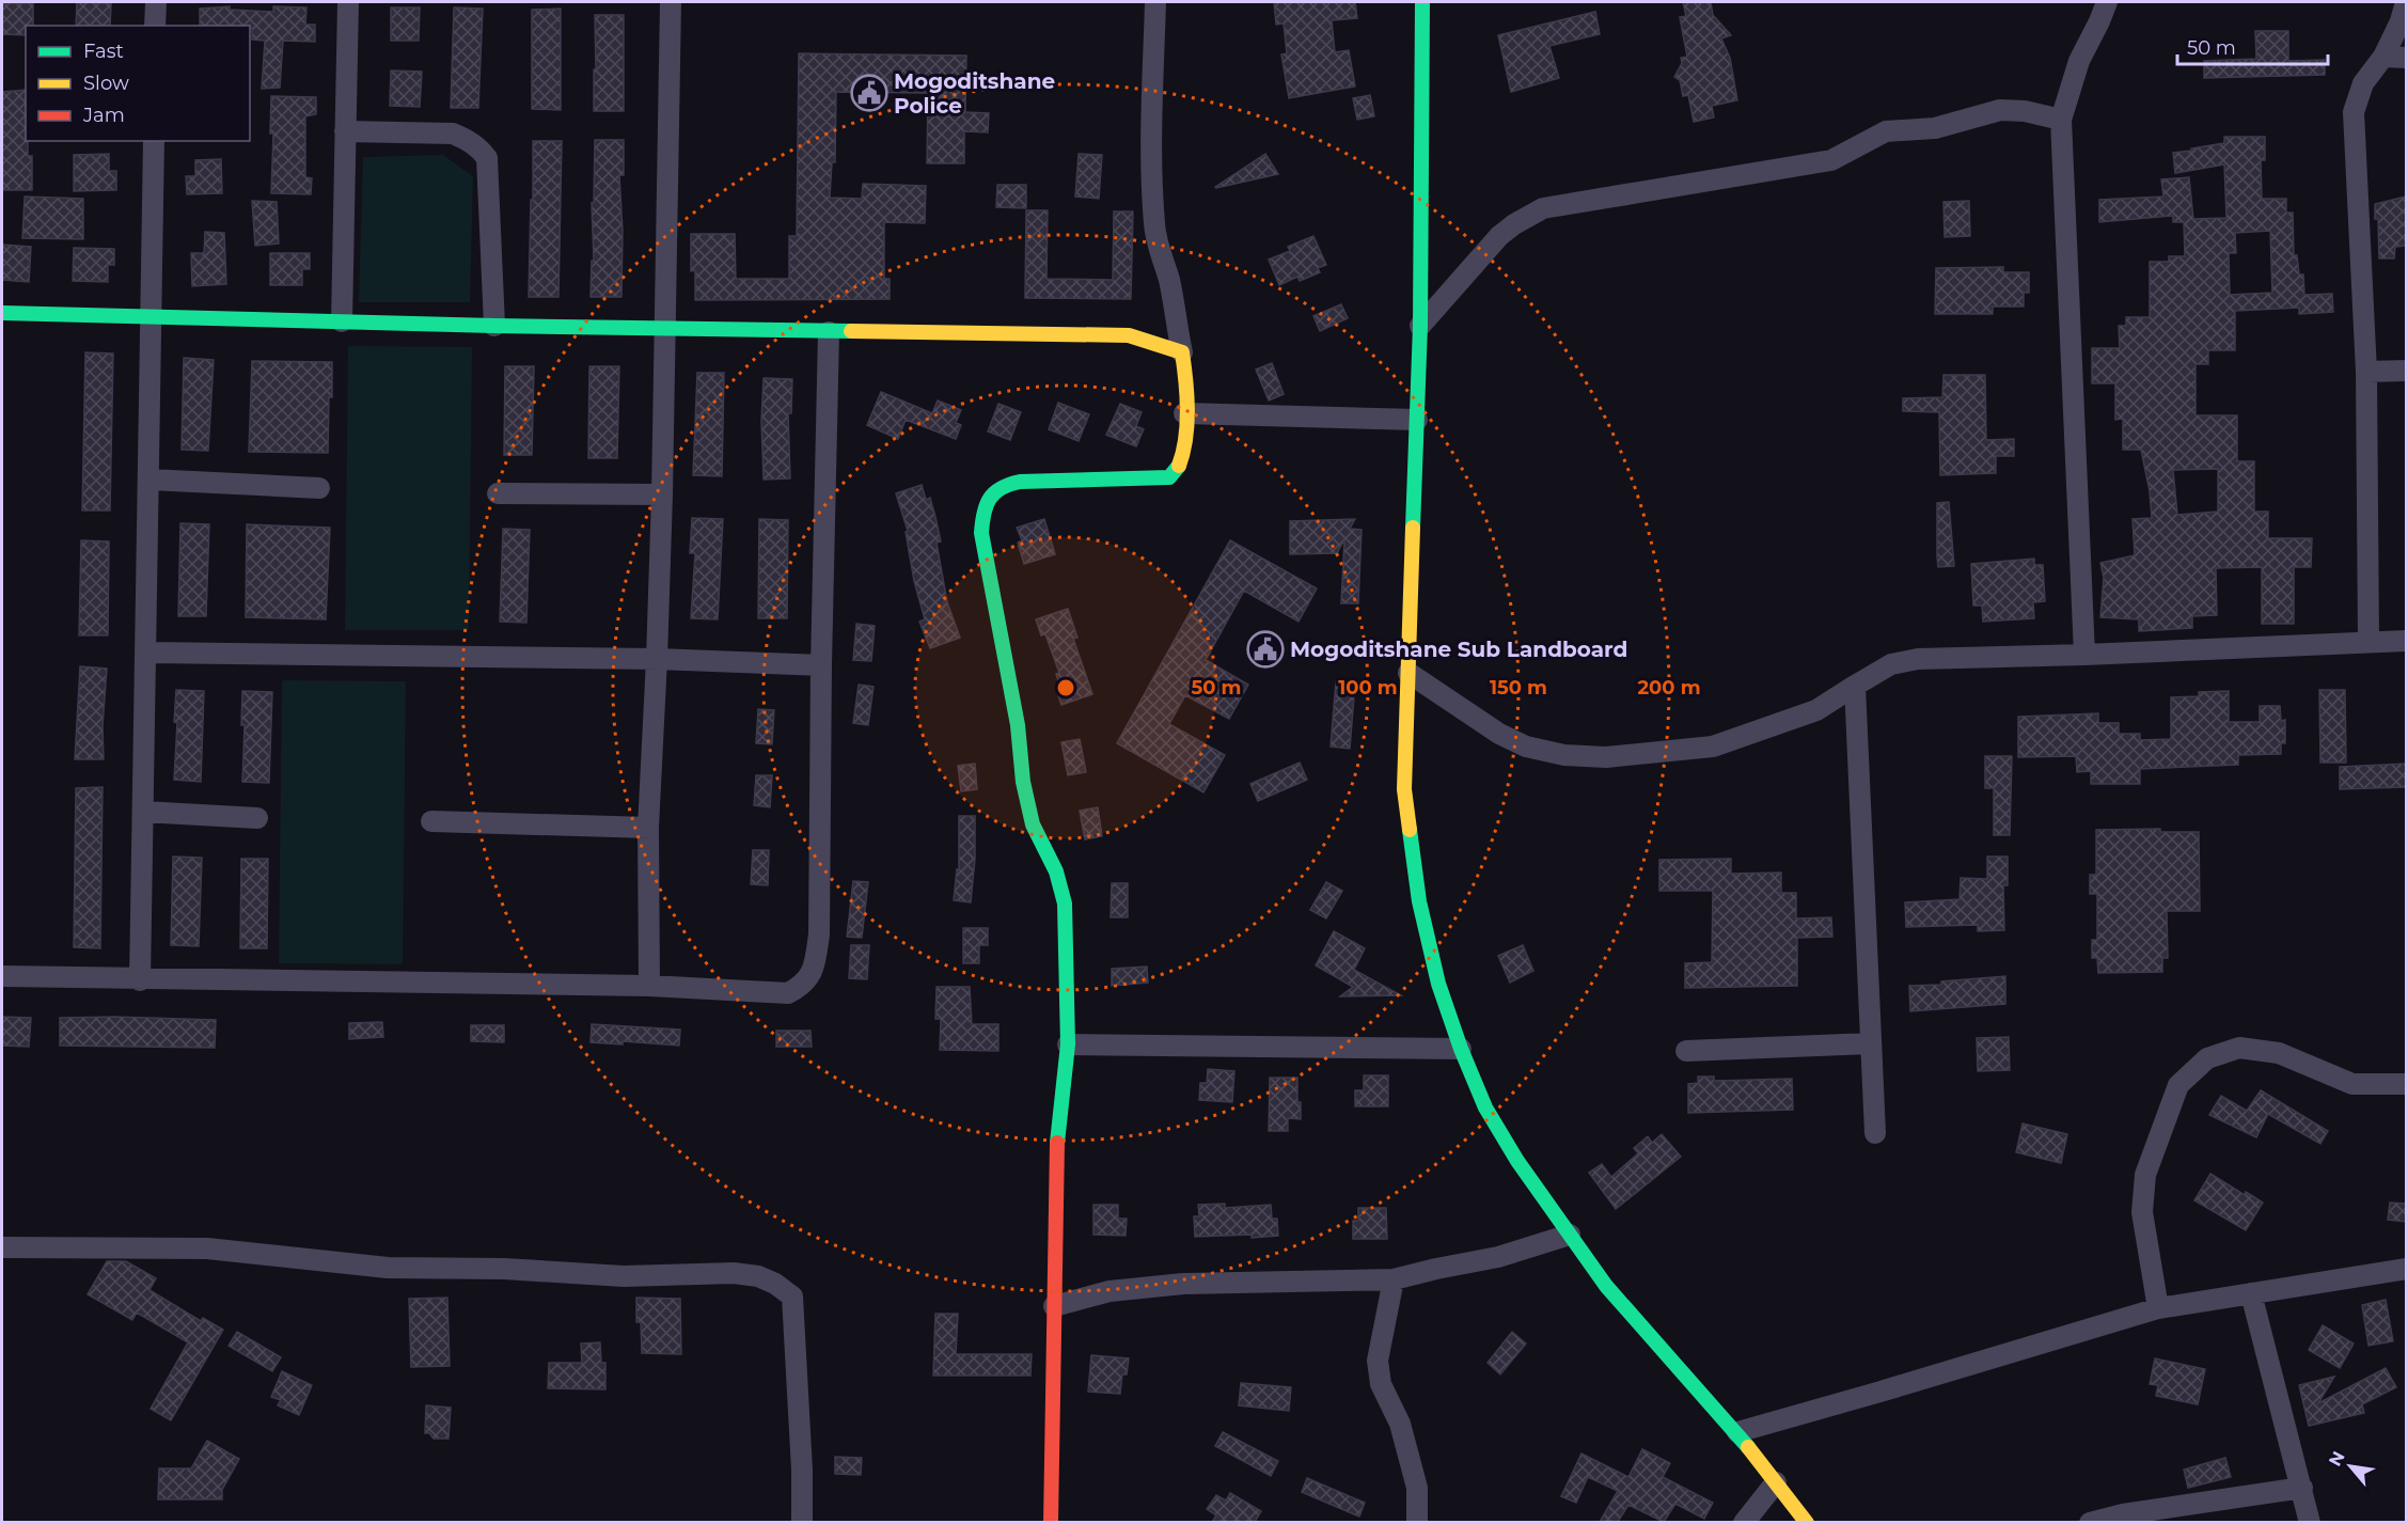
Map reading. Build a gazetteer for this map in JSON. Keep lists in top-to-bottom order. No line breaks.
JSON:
{"places":{"public building":["Mogoditshane Police","Mogoditshane Sub Landboard"]},"legend":["Fast","Slow","Jam"],"scale_bar":"50 m","north":"top left","rings":["50 m","100 m","150 m","200 m"]}
